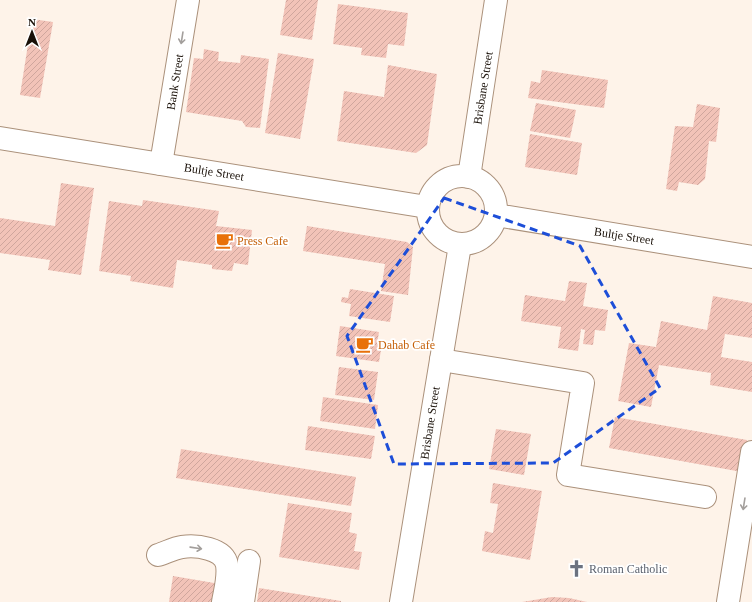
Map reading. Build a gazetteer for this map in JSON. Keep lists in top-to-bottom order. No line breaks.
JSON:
{"streets":{"street":["Bank Street","Brisbane Street","Bultje Street"]},"crossings":[["Bank Street","Bultje Street"],["Brisbane Street","Bultje Street"]],"one_way":["Bank Street"],"places":{"cafe":["Press Cafe","Dahab Cafe"],"church":["Roman Catholic"]},"north":"top"}
